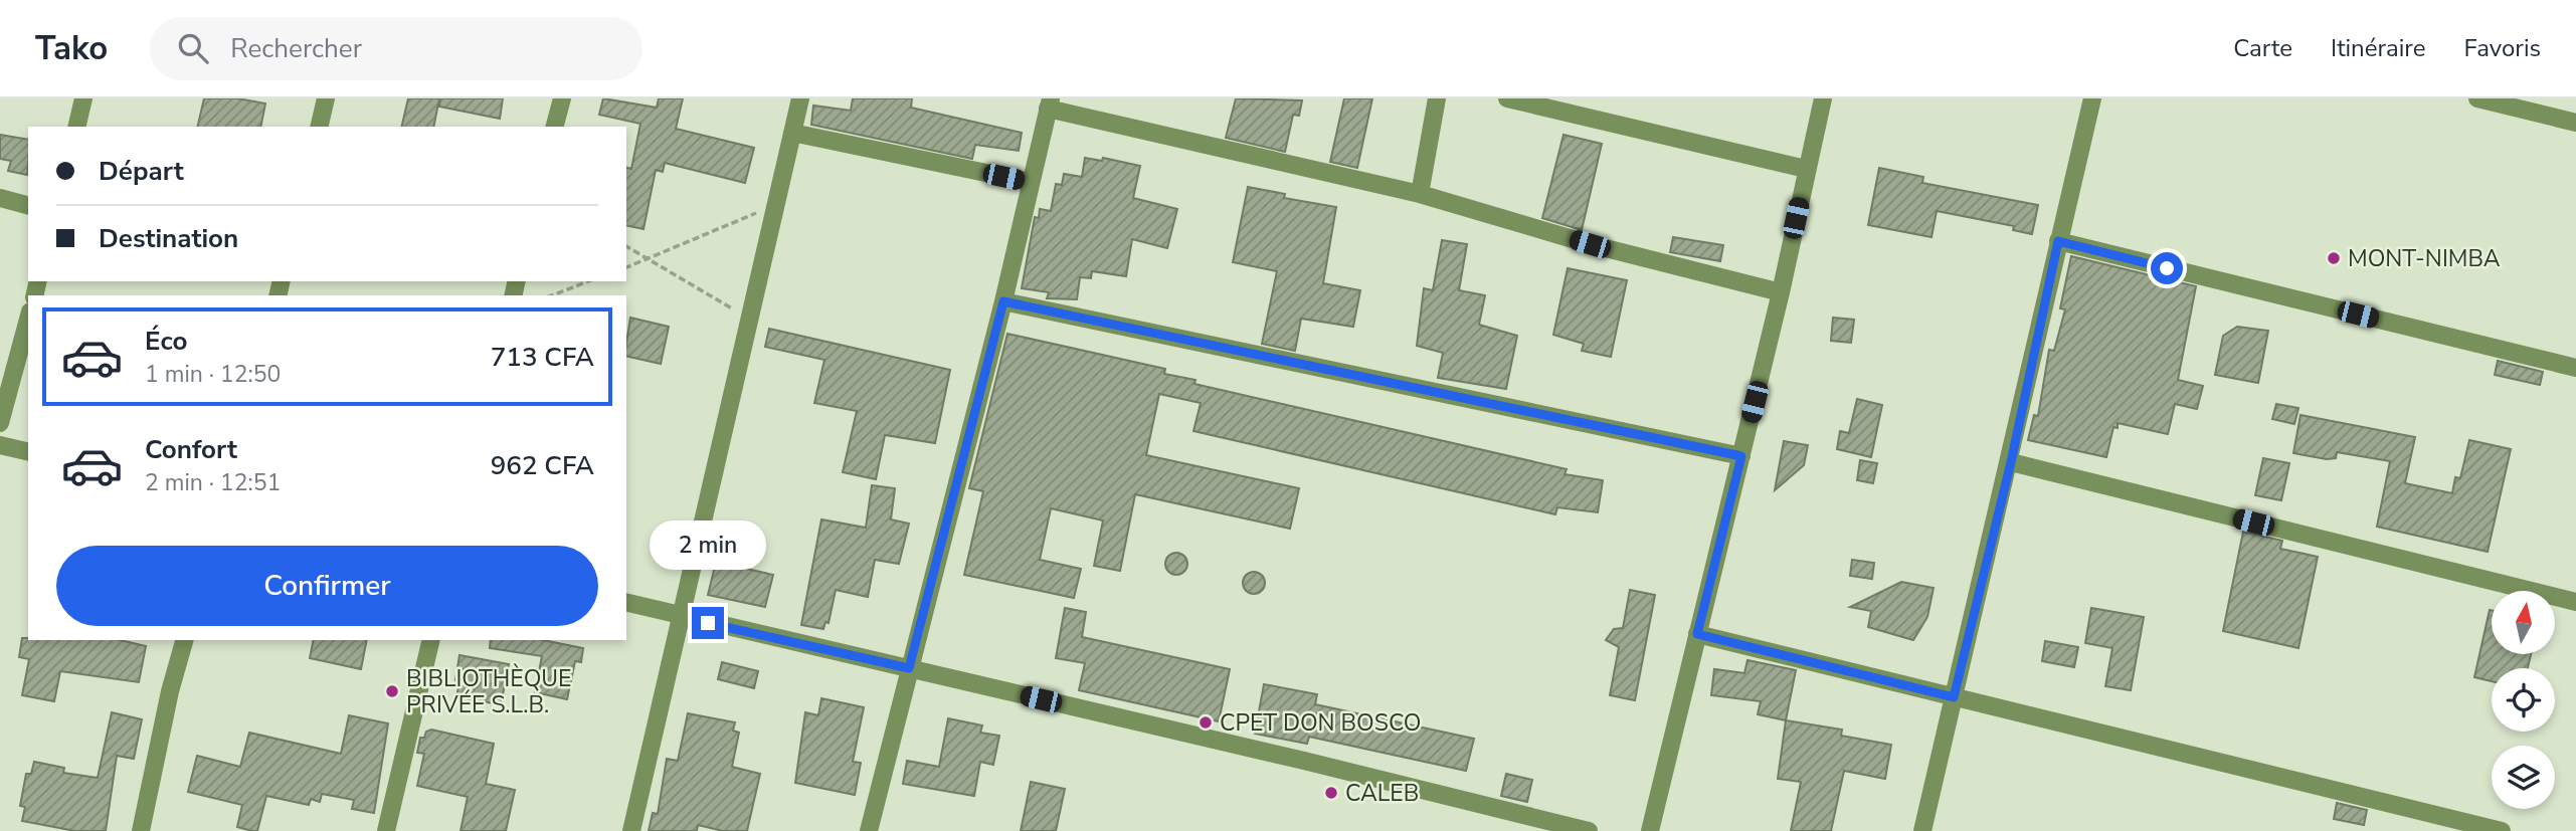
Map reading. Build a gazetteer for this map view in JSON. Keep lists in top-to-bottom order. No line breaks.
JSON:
{"places":["MONT-NIMBA","BIBLIOTHÈQUE PRIVÉE S.L.B.","CPET DON BOSCO","CALEB"],"north":"top","page":{"header":"Tako","search":"Rechercher","nav":["Carte","Itinéraire","Favoris"],"banner":["Départ","Destination"],"list":[{"name":"Éco","note":"1 min · 12:50","value":"713 CFA"},{"name":"Confort","note":"2 min · 12:51","value":"962 CFA"}],"bubble":"2 min","buttons":"Confirmer"}}
